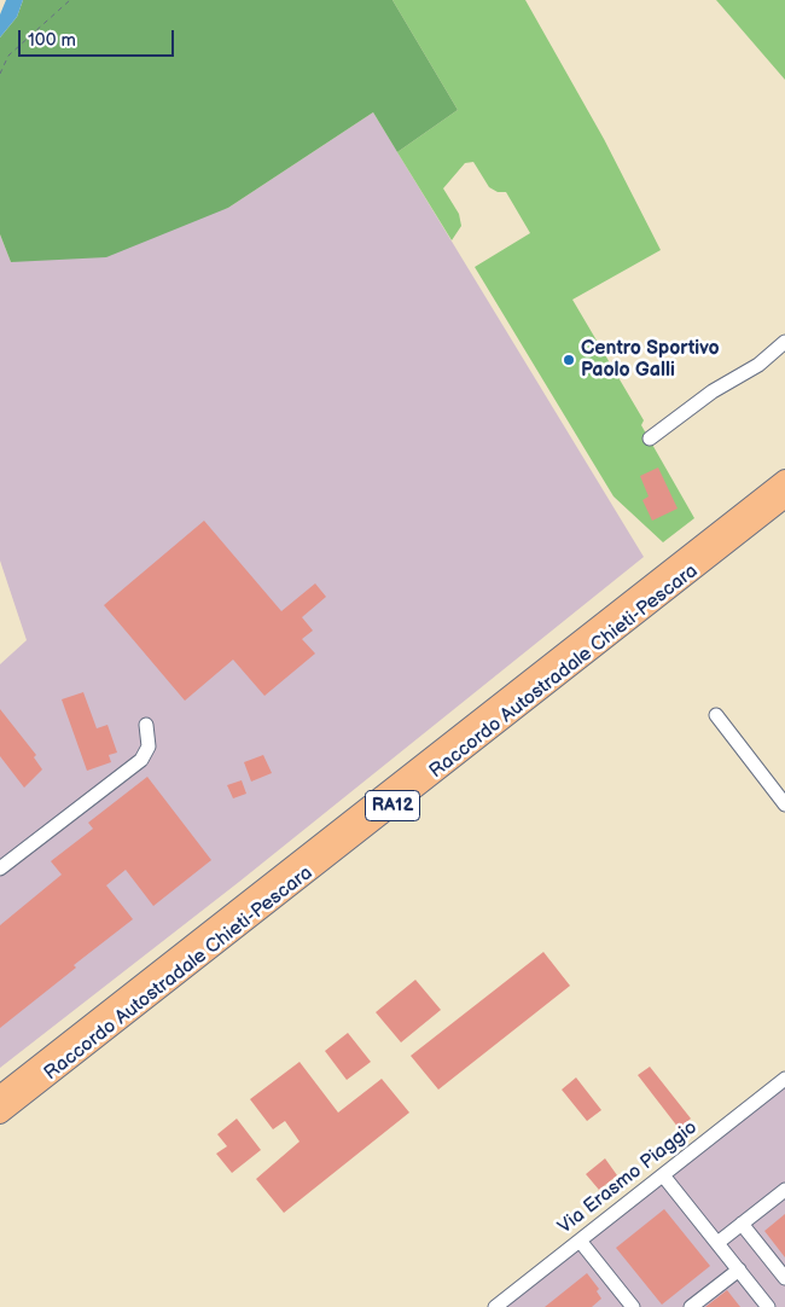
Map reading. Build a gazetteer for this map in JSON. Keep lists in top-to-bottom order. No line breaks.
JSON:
{"streets":{"highway":["Raccordo Autostradale Chieti-Pescara","RA12"],"street":["Via Erasmo Piaggio"]},"places":["Centro Sportivo Paolo Galli"],"scale_bar":"100 m"}
